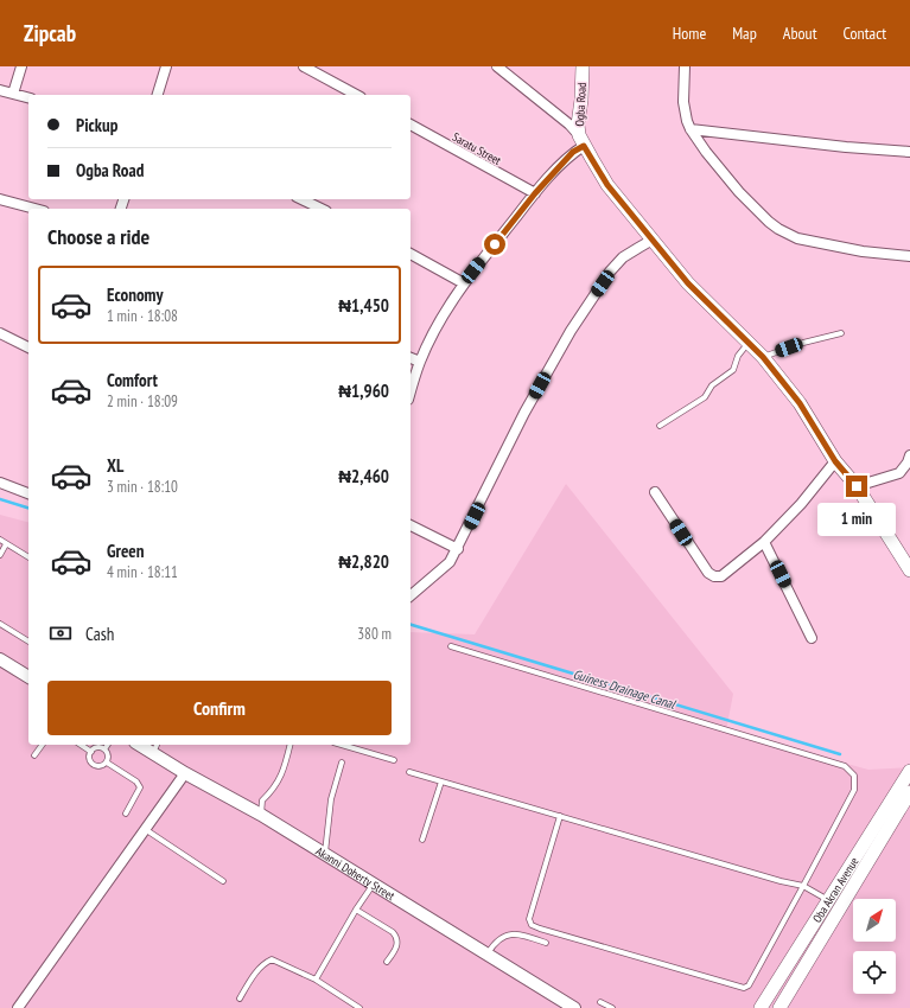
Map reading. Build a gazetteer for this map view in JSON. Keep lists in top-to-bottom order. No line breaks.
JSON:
{"streets":{"main road":["Ogba Road","Oba Akran Avenue"],"street":["Saratu Street","Akanni Doherty Street"]},"water":["Guiness Drainage Canal"],"north":"top right","page":{"header":"Zipcab","nav":["Home","Map","About","Contact"],"banner":["Pickup","Ogba Road"],"heading":"Choose a ride","list":[{"name":"Economy","note":"1 min · 18:08","value":"₦1,450"},{"name":"Comfort","note":"2 min · 18:09","value":"₦1,960"},{"name":"XL","note":"3 min · 18:10","value":"₦2,460"},{"name":"Green","note":"4 min · 18:11","value":"₦2,820"}],"bubble":"1 min","pay":["Cash","380 m"],"buttons":"Confirm"}}
